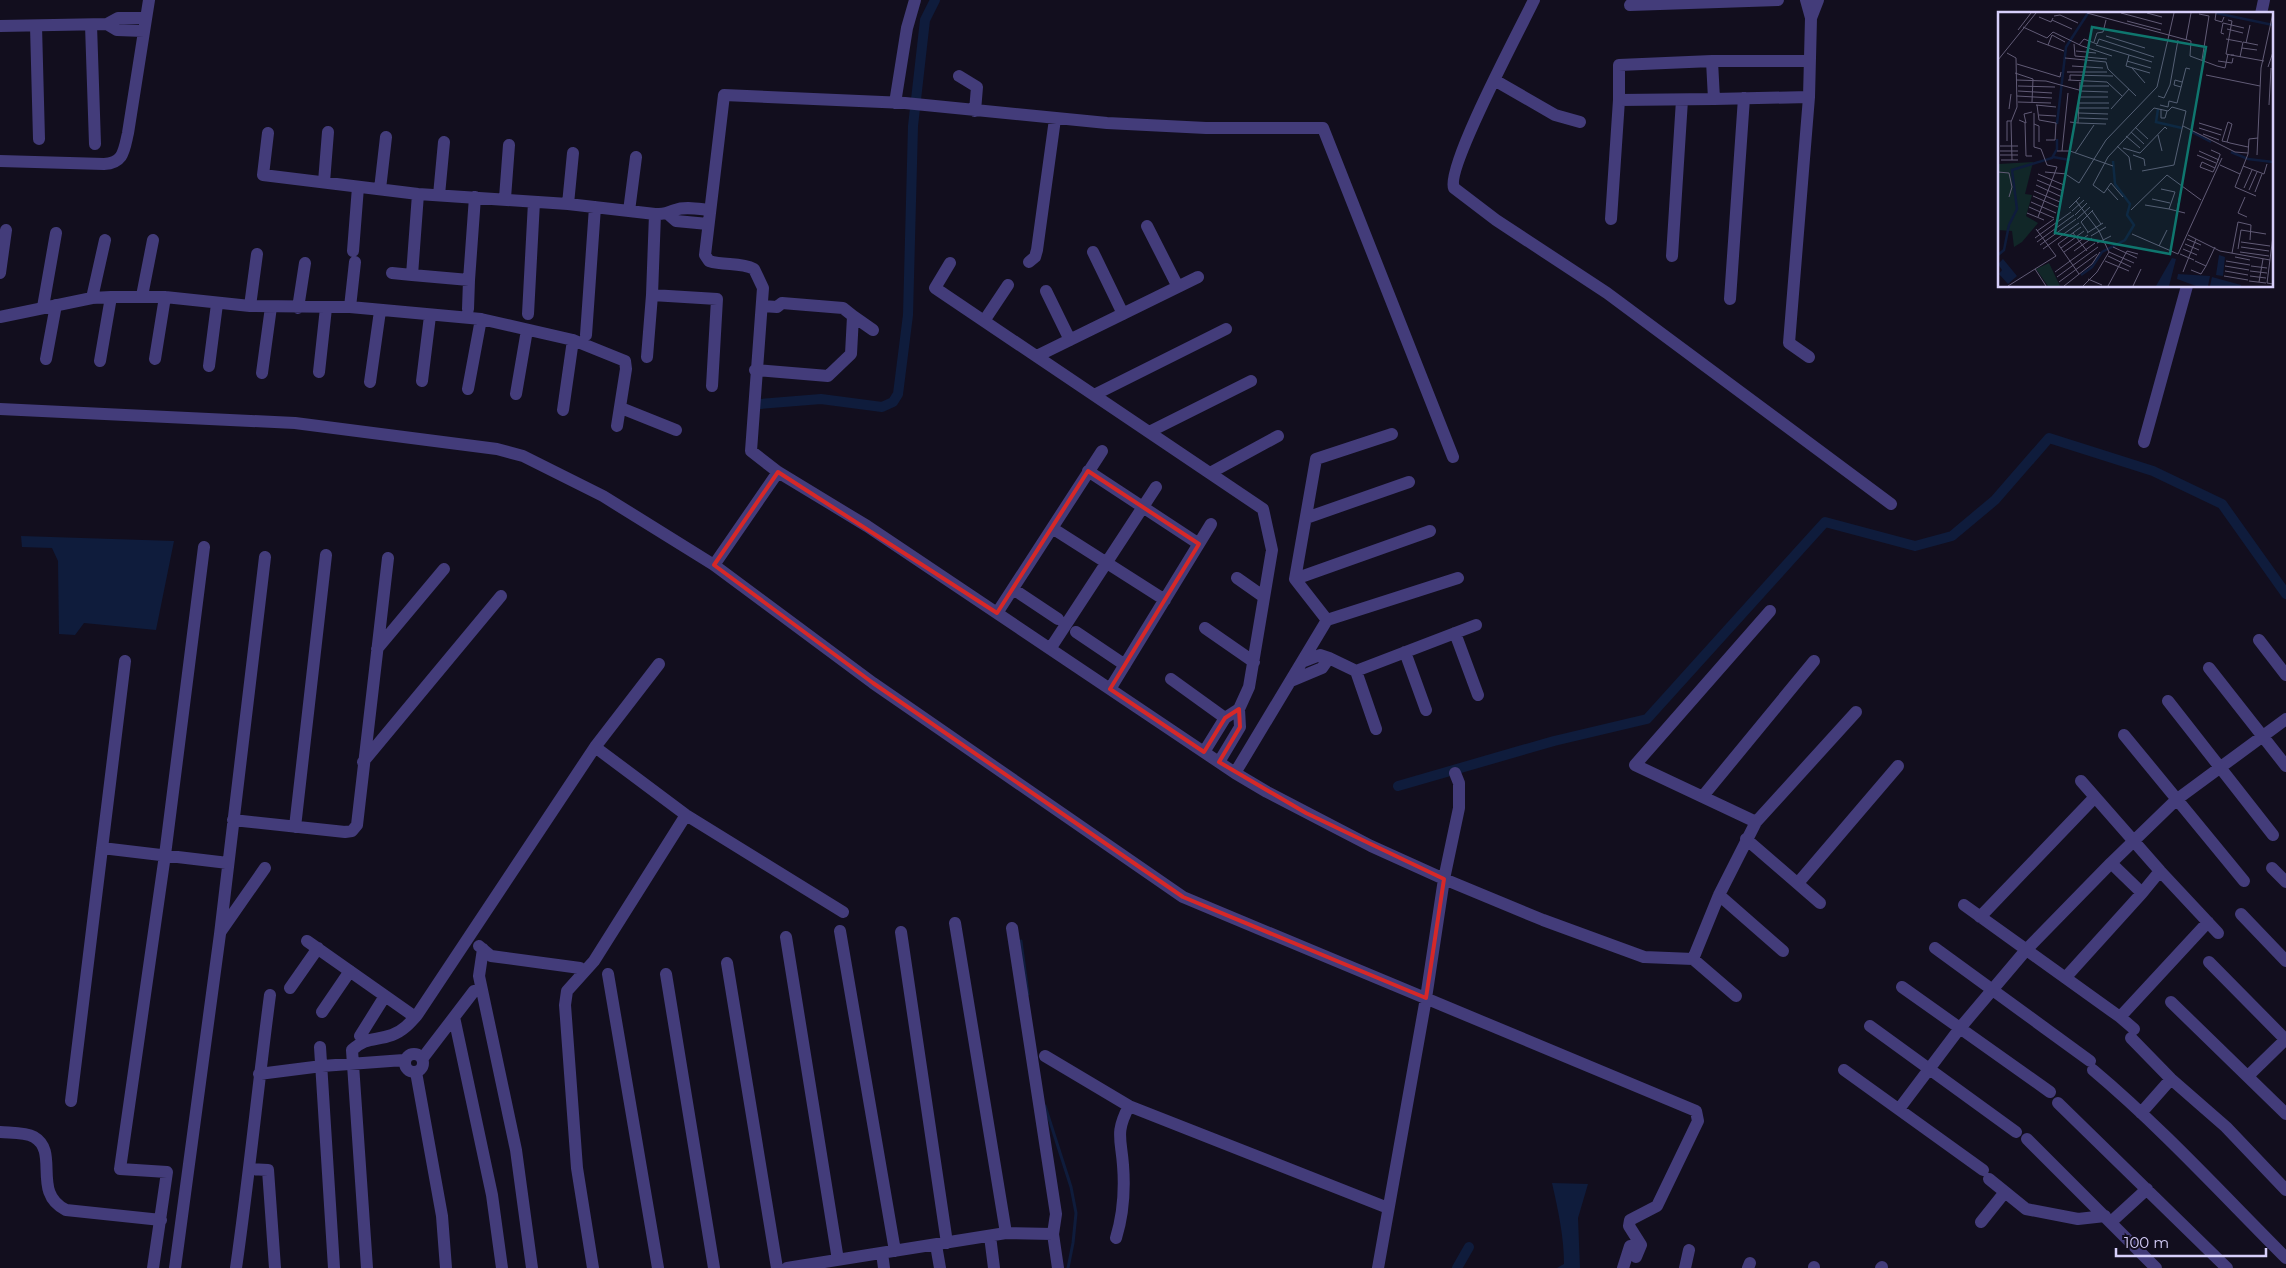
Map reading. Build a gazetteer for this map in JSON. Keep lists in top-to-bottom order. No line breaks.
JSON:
{"scale_bar":"100 m"}
